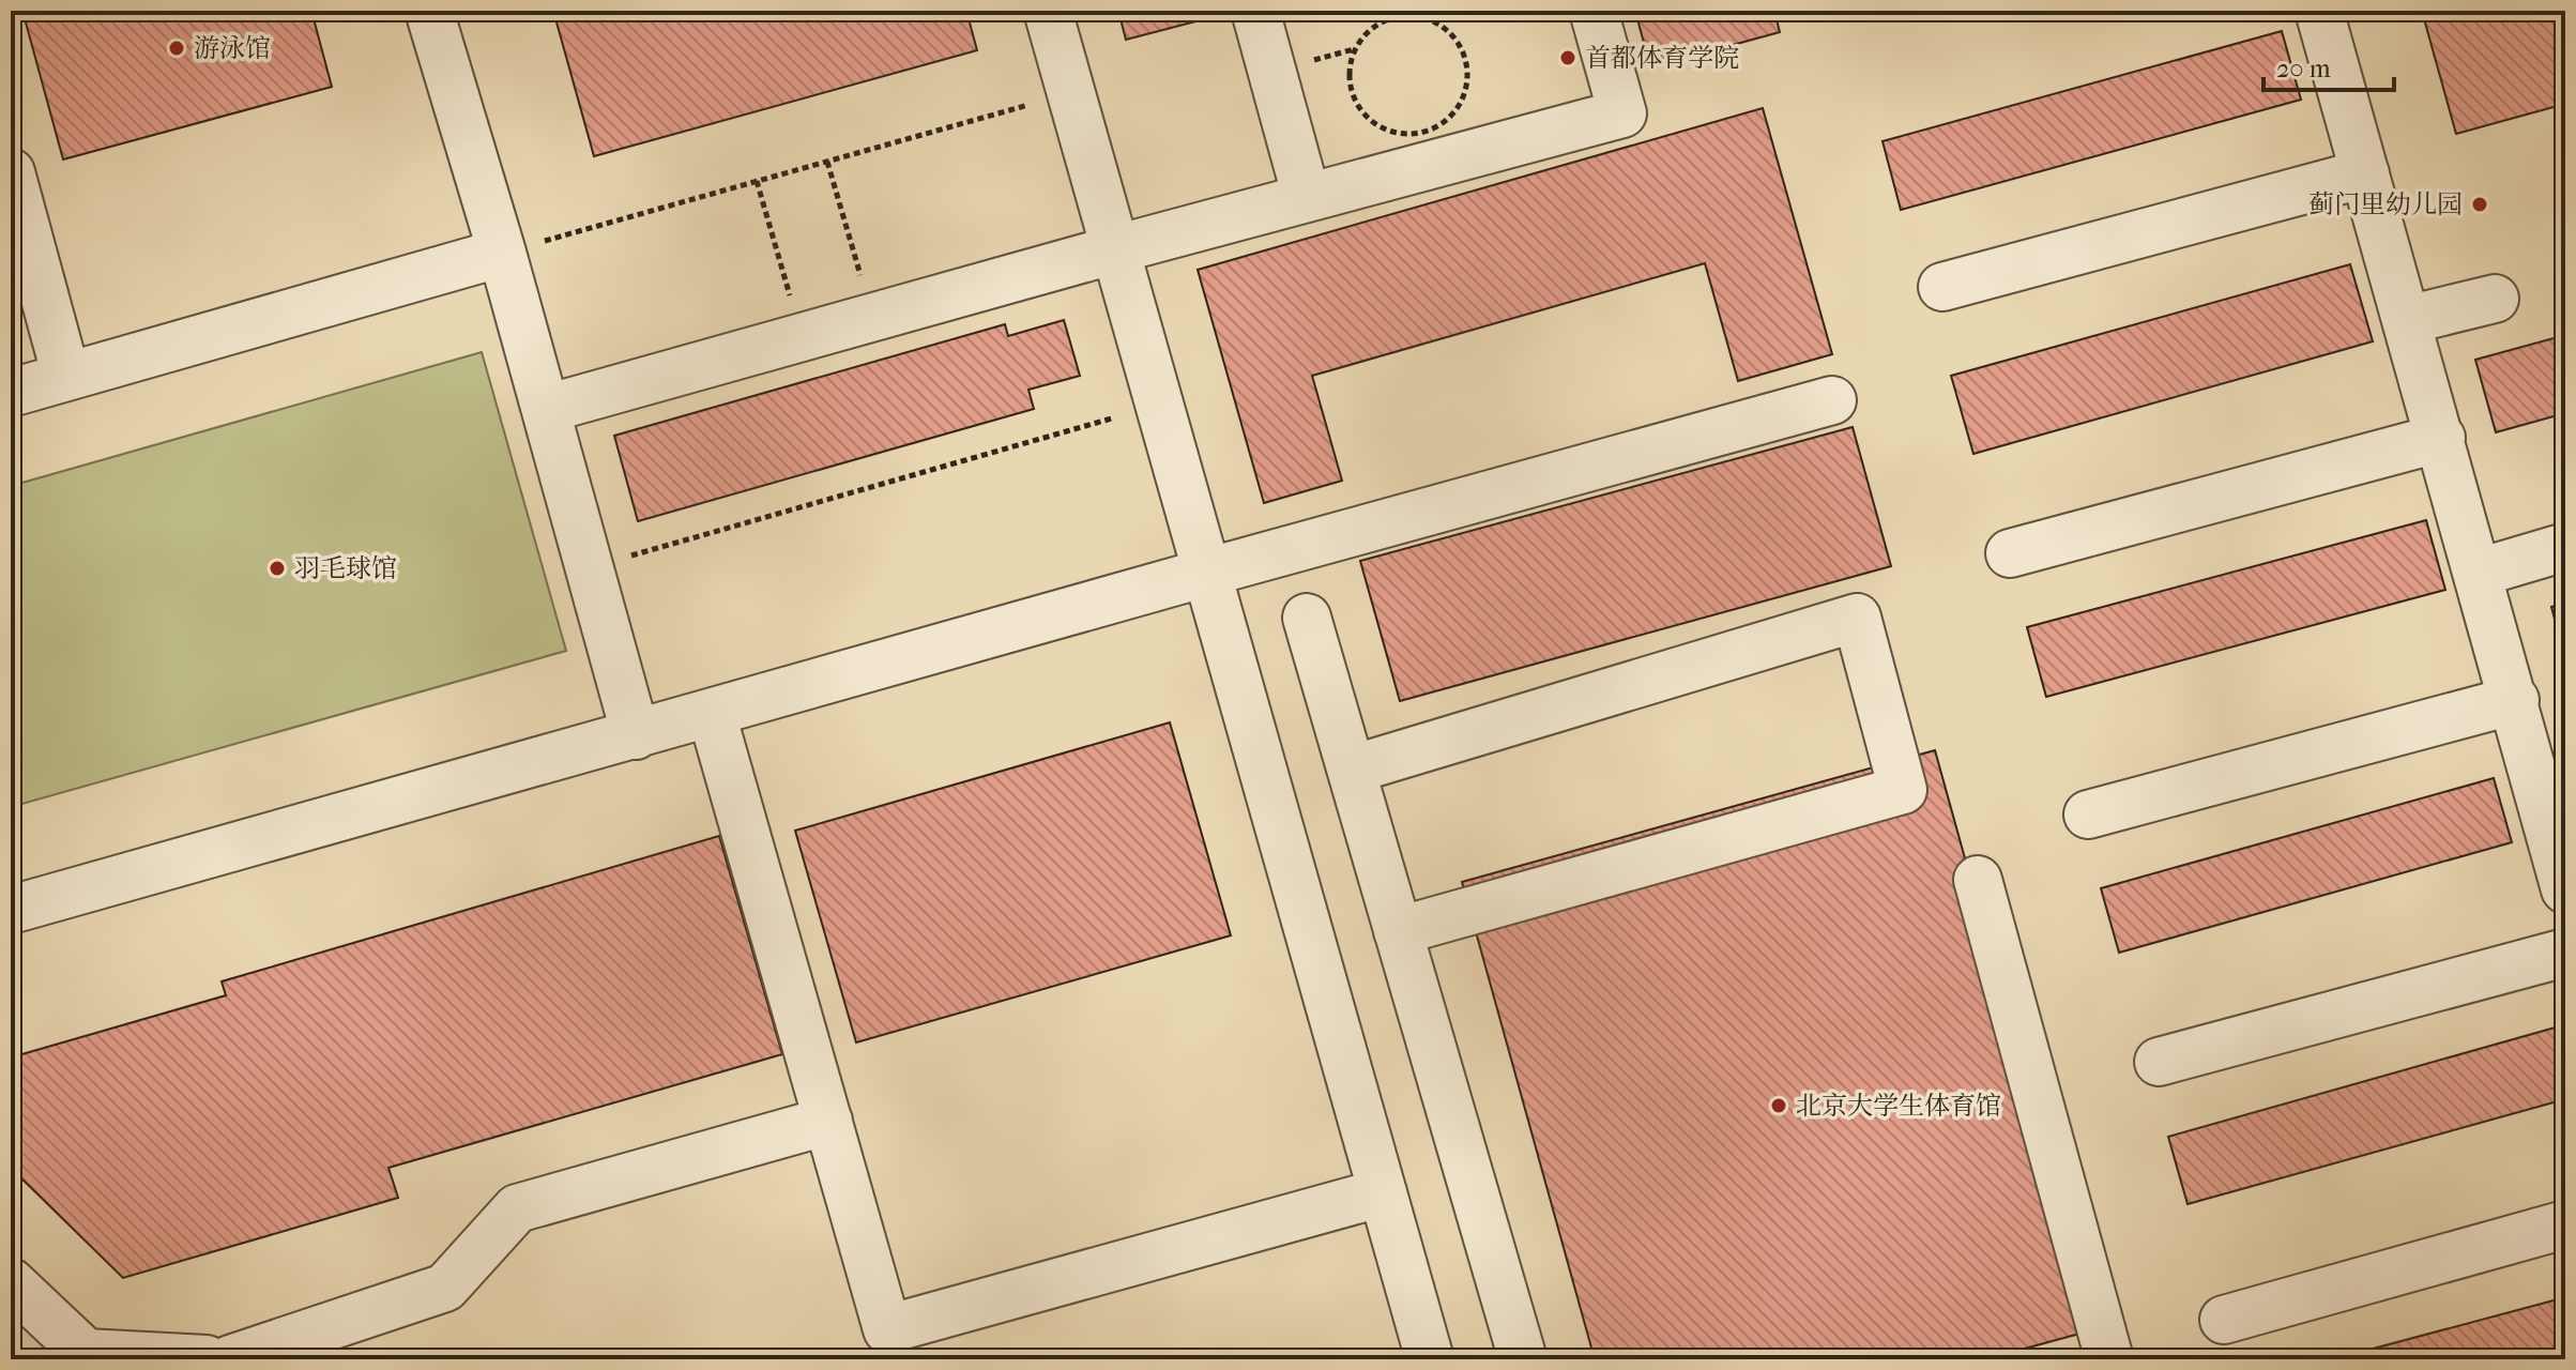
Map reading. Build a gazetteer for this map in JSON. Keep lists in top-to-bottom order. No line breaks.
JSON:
{"places":["游泳馆","首都体育学院","蓟门里幼儿园","羽毛球馆","北京大学生体育馆"],"scale_bar":"20 m"}
